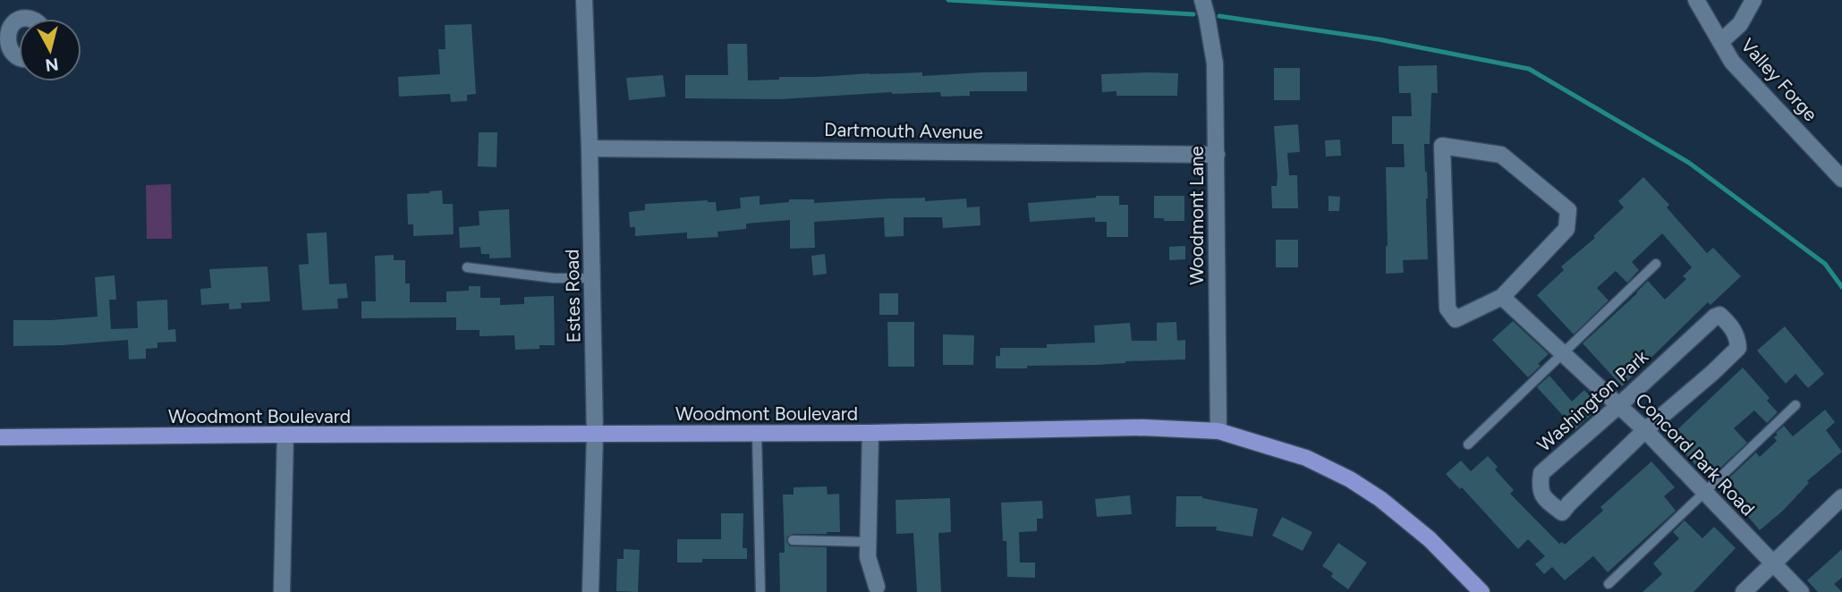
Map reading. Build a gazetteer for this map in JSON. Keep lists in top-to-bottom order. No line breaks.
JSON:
{"streets":{"main road":["Woodmont Boulevard"],"street":["Valley Forge","Dartmouth Avenue","Woodmont Lane","Estes Road","Washington Park","Concord Park Road"]},"crossings":[["Dartmouth Avenue","Woodmont Lane"],["Dartmouth Avenue","Estes Road"],["Woodmont Lane","Woodmont Boulevard"],["Estes Road","Woodmont Boulevard"],["Washington Park","Concord Park Road"]],"north":"bottom"}
